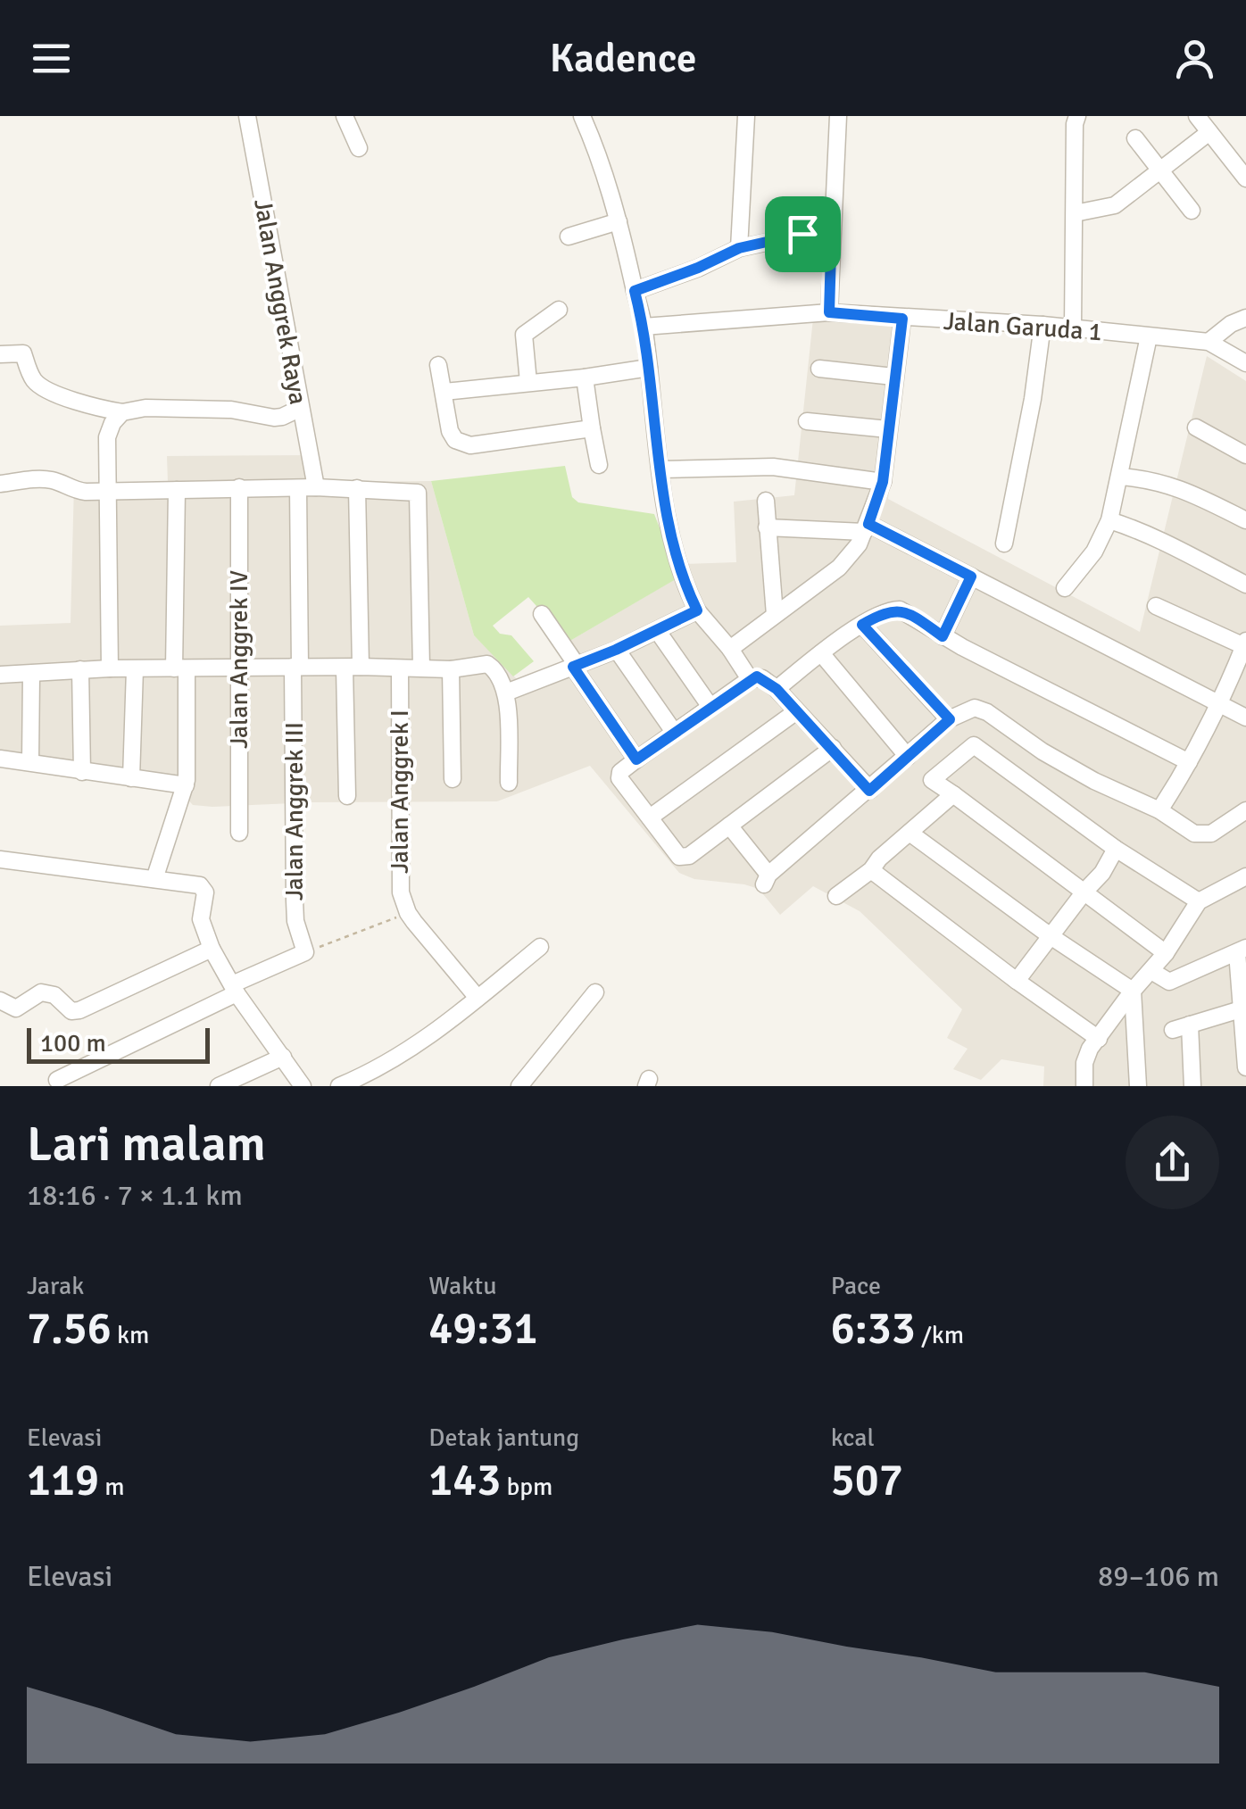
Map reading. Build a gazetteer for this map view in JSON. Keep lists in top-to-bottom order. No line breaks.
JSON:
{"streets":{"street":["Jalan Anggrek Raya","Jalan Garuda 1","Jalan Anggrek IV","Jalan Anggrek I","Jalan Anggrek III"]},"scale_bar":"100 m","page":{"header":"Kadence","scale":"100 m","heading":["Lari malam","18:16 · 7 × 1.1 km"],"stats":[["Jarak","7.56 km"],["Waktu","49:31"],["Pace","6:33 /km"],["Elevasi","119 m"],["Detak jantung","143 bpm"],["kcal","507"]],"chart":["Elevasi","89–106 m"]}}
